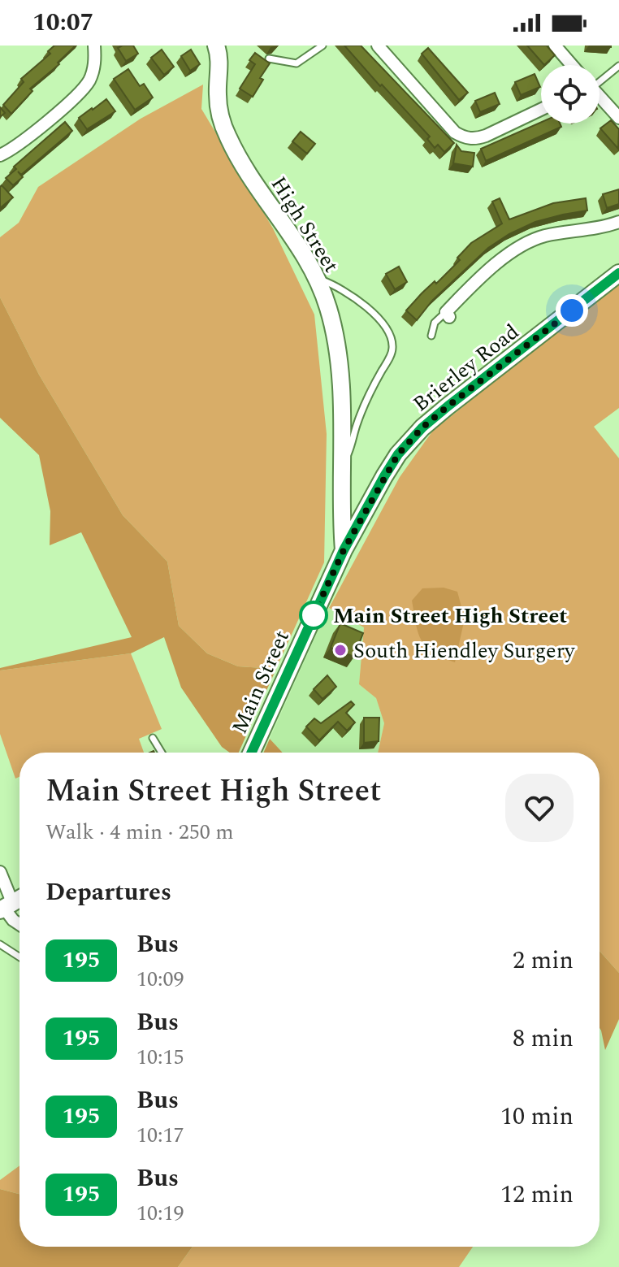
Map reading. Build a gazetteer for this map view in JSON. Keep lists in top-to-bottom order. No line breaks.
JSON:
{"streets":{"street":["High Street","Brierley Road","Main Street"]},"crossings":[["High Street","Brierley Road"],["High Street","Main Street"],["Brierley Road","Main Street"]],"places":["Main Street High Street","South Hiendley Surgery"],"lines":["bus line 195"],"page":{"status":"10:07","heading":[["Main Street High Street","Walk · 4 min · 250 m"],"Departures"],"list":[{"mark":"195","name":"Bus","note":"10:09","value":"2 min"},{"mark":"195","name":"Bus","note":"10:15","value":"8 min"},{"mark":"195","name":"Bus","note":"10:17","value":"10 min"},{"mark":"195","name":"Bus","note":"10:19","value":"12 min"}]}}
